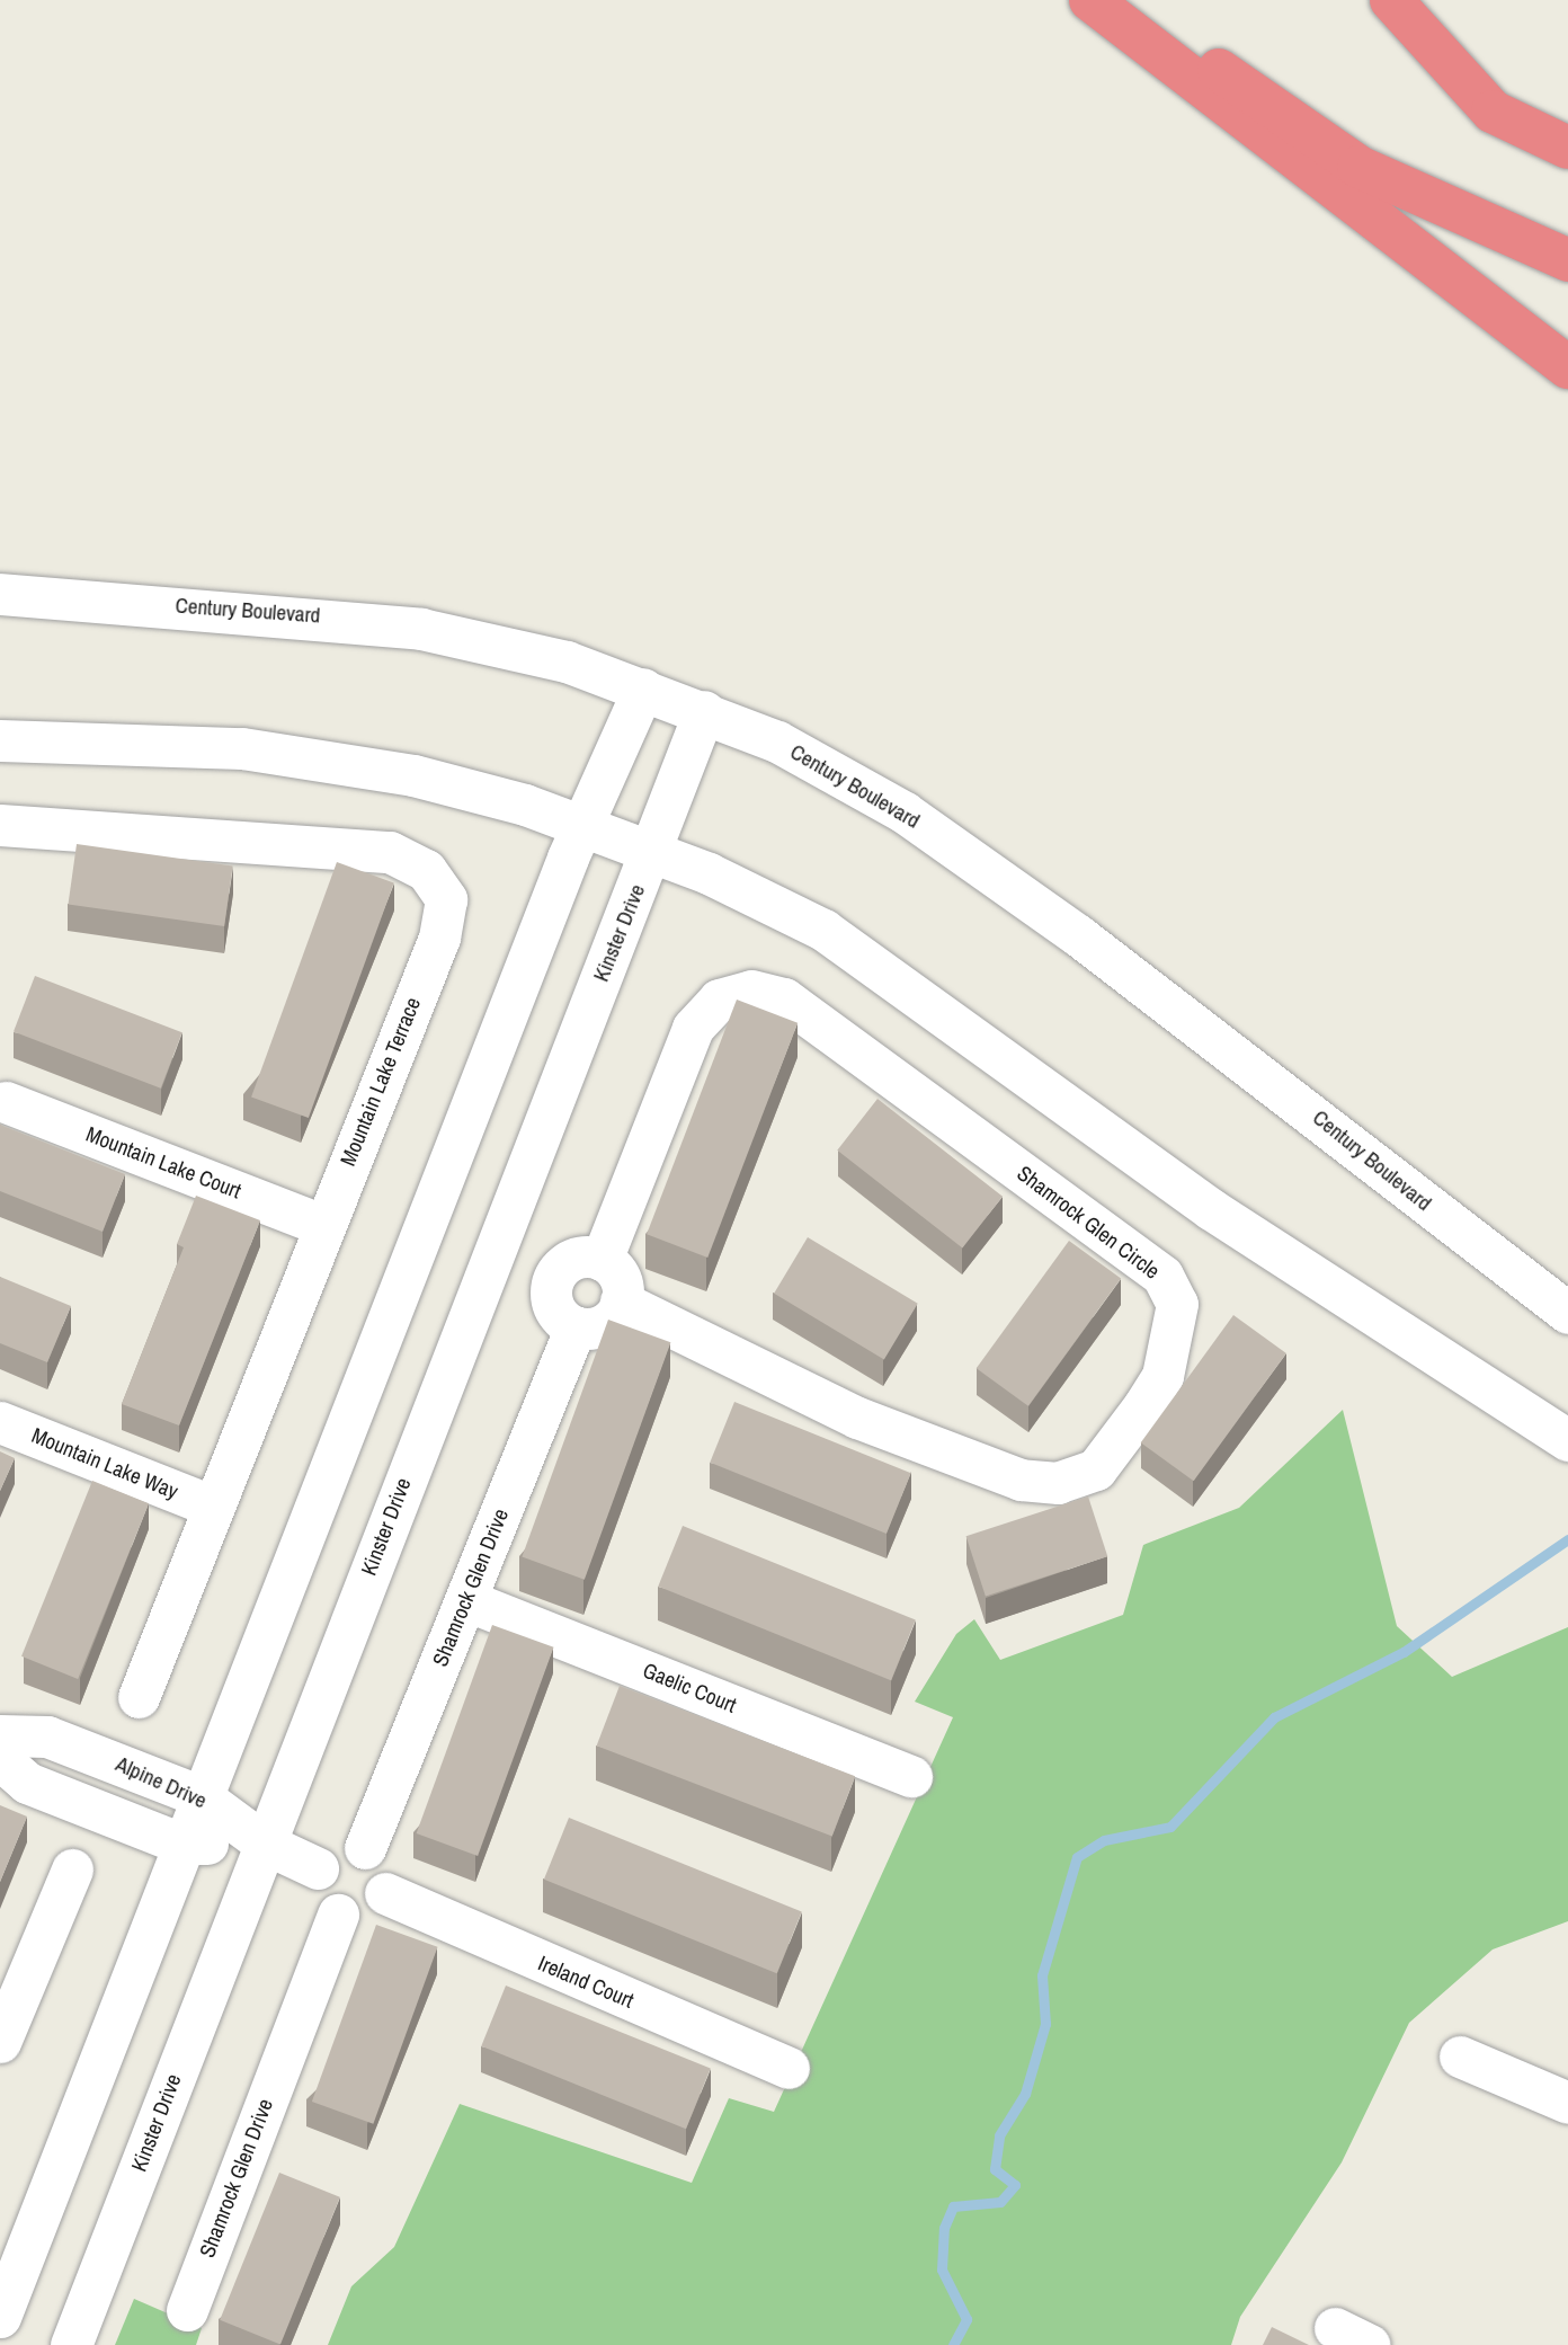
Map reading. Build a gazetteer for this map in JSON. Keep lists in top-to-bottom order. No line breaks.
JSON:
{"streets":{"street":["Century Boulevard","Kinster Drive","Mountain Lake Terrace","Mountain Lake Court","Shamrock Glen Circle","Mountain Lake Way","Shamrock Glen Drive","Gaelic Court","Alpine Drive","Ireland Court"]},"crossings":[["Century Boulevard","Kinster Drive"],["Kinster Drive","Alpine Drive"],["Mountain Lake Terrace","Mountain Lake Court"],["Mountain Lake Terrace","Mountain Lake Way"],["Shamrock Glen Circle","Shamrock Glen Drive"],["Shamrock Glen Drive","Gaelic Court"],["Shamrock Glen Drive","Ireland Court"]]}
